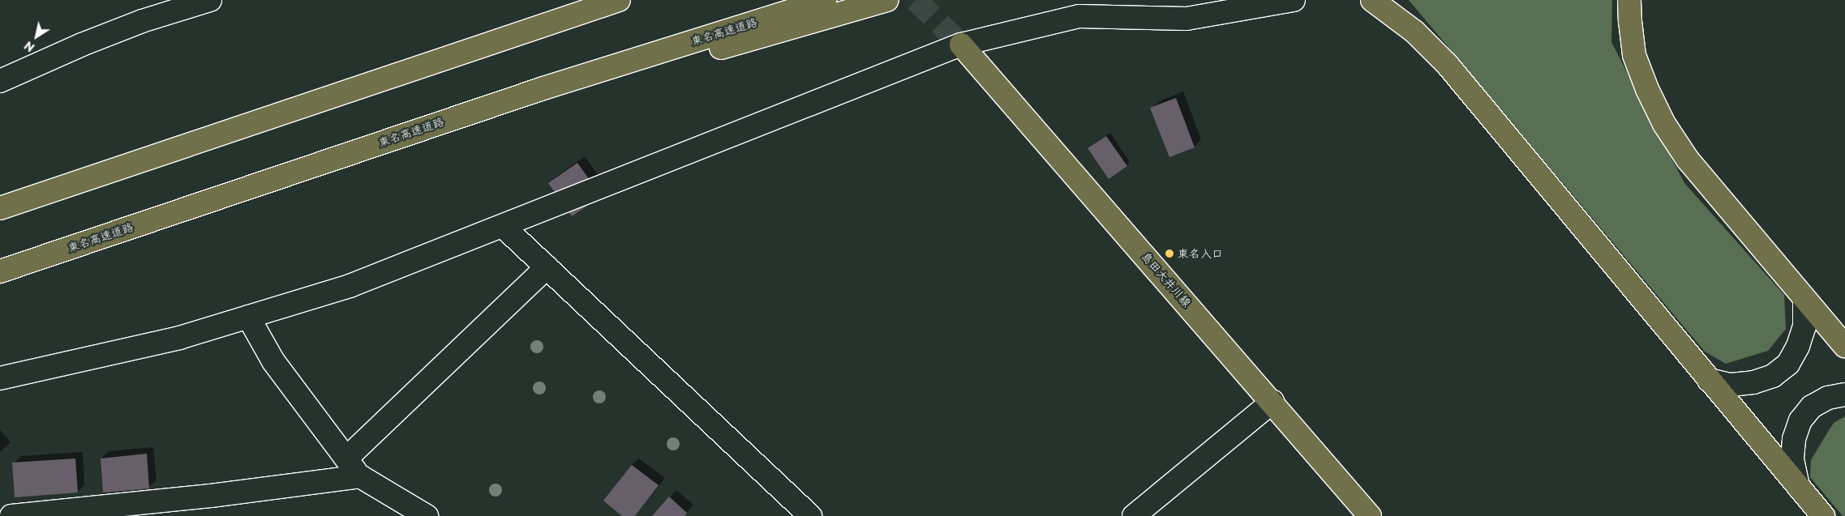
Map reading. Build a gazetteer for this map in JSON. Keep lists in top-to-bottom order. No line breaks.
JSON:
{"streets":{"main road":["東名高速道路","島田大井川線"]},"places":["東名入口"],"north":"bottom left"}
